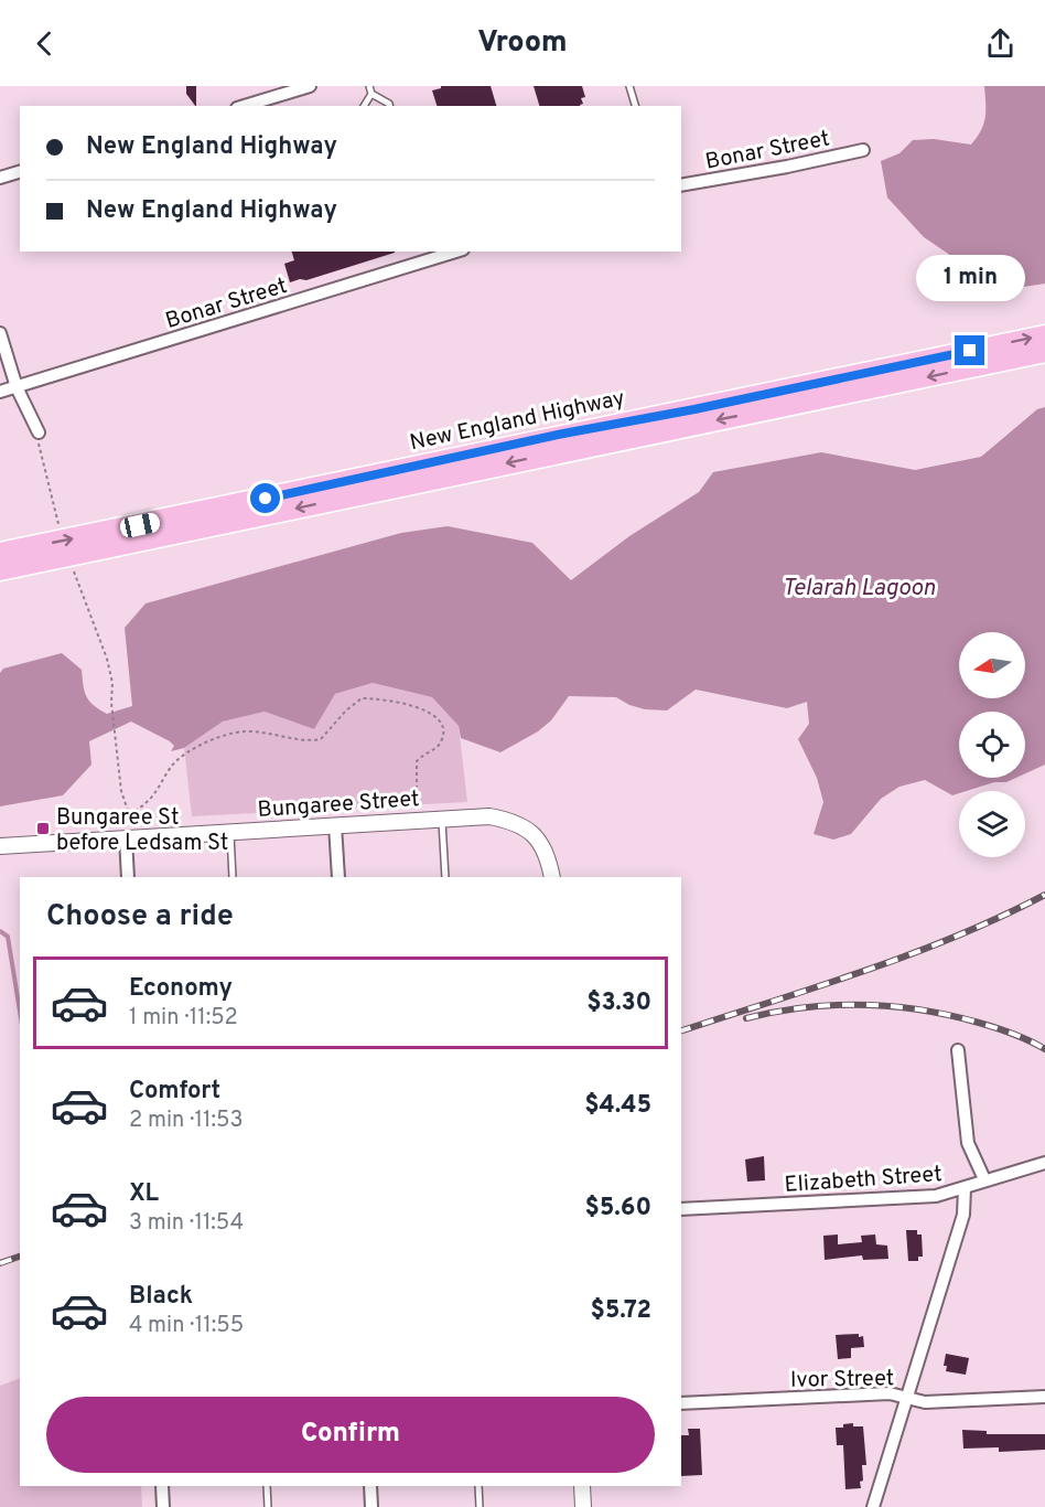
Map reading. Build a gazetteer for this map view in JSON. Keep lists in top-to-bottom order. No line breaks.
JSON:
{"streets":{"highway":["New England Highway"],"street":["Bonar Street","Bungaree Street","Elizabeth Street","Ivor Street"]},"water":["Telarah Lagoon"],"places":{"transit":["Bungaree St before Ledsam St"]},"north":"left","page":{"header":"Vroom","banner":["New England Highway","New England Highway"],"bubble":"1 min","heading":"Choose a ride","list":[{"name":"Economy","note":"1 min · 11:52","value":"$3.30"},{"name":"Comfort","note":"2 min · 11:53","value":"$4.45"},{"name":"XL","note":"3 min · 11:54","value":"$5.60"},{"name":"Black","note":"4 min · 11:55","value":"$5.72"}],"buttons":"Confirm"}}
